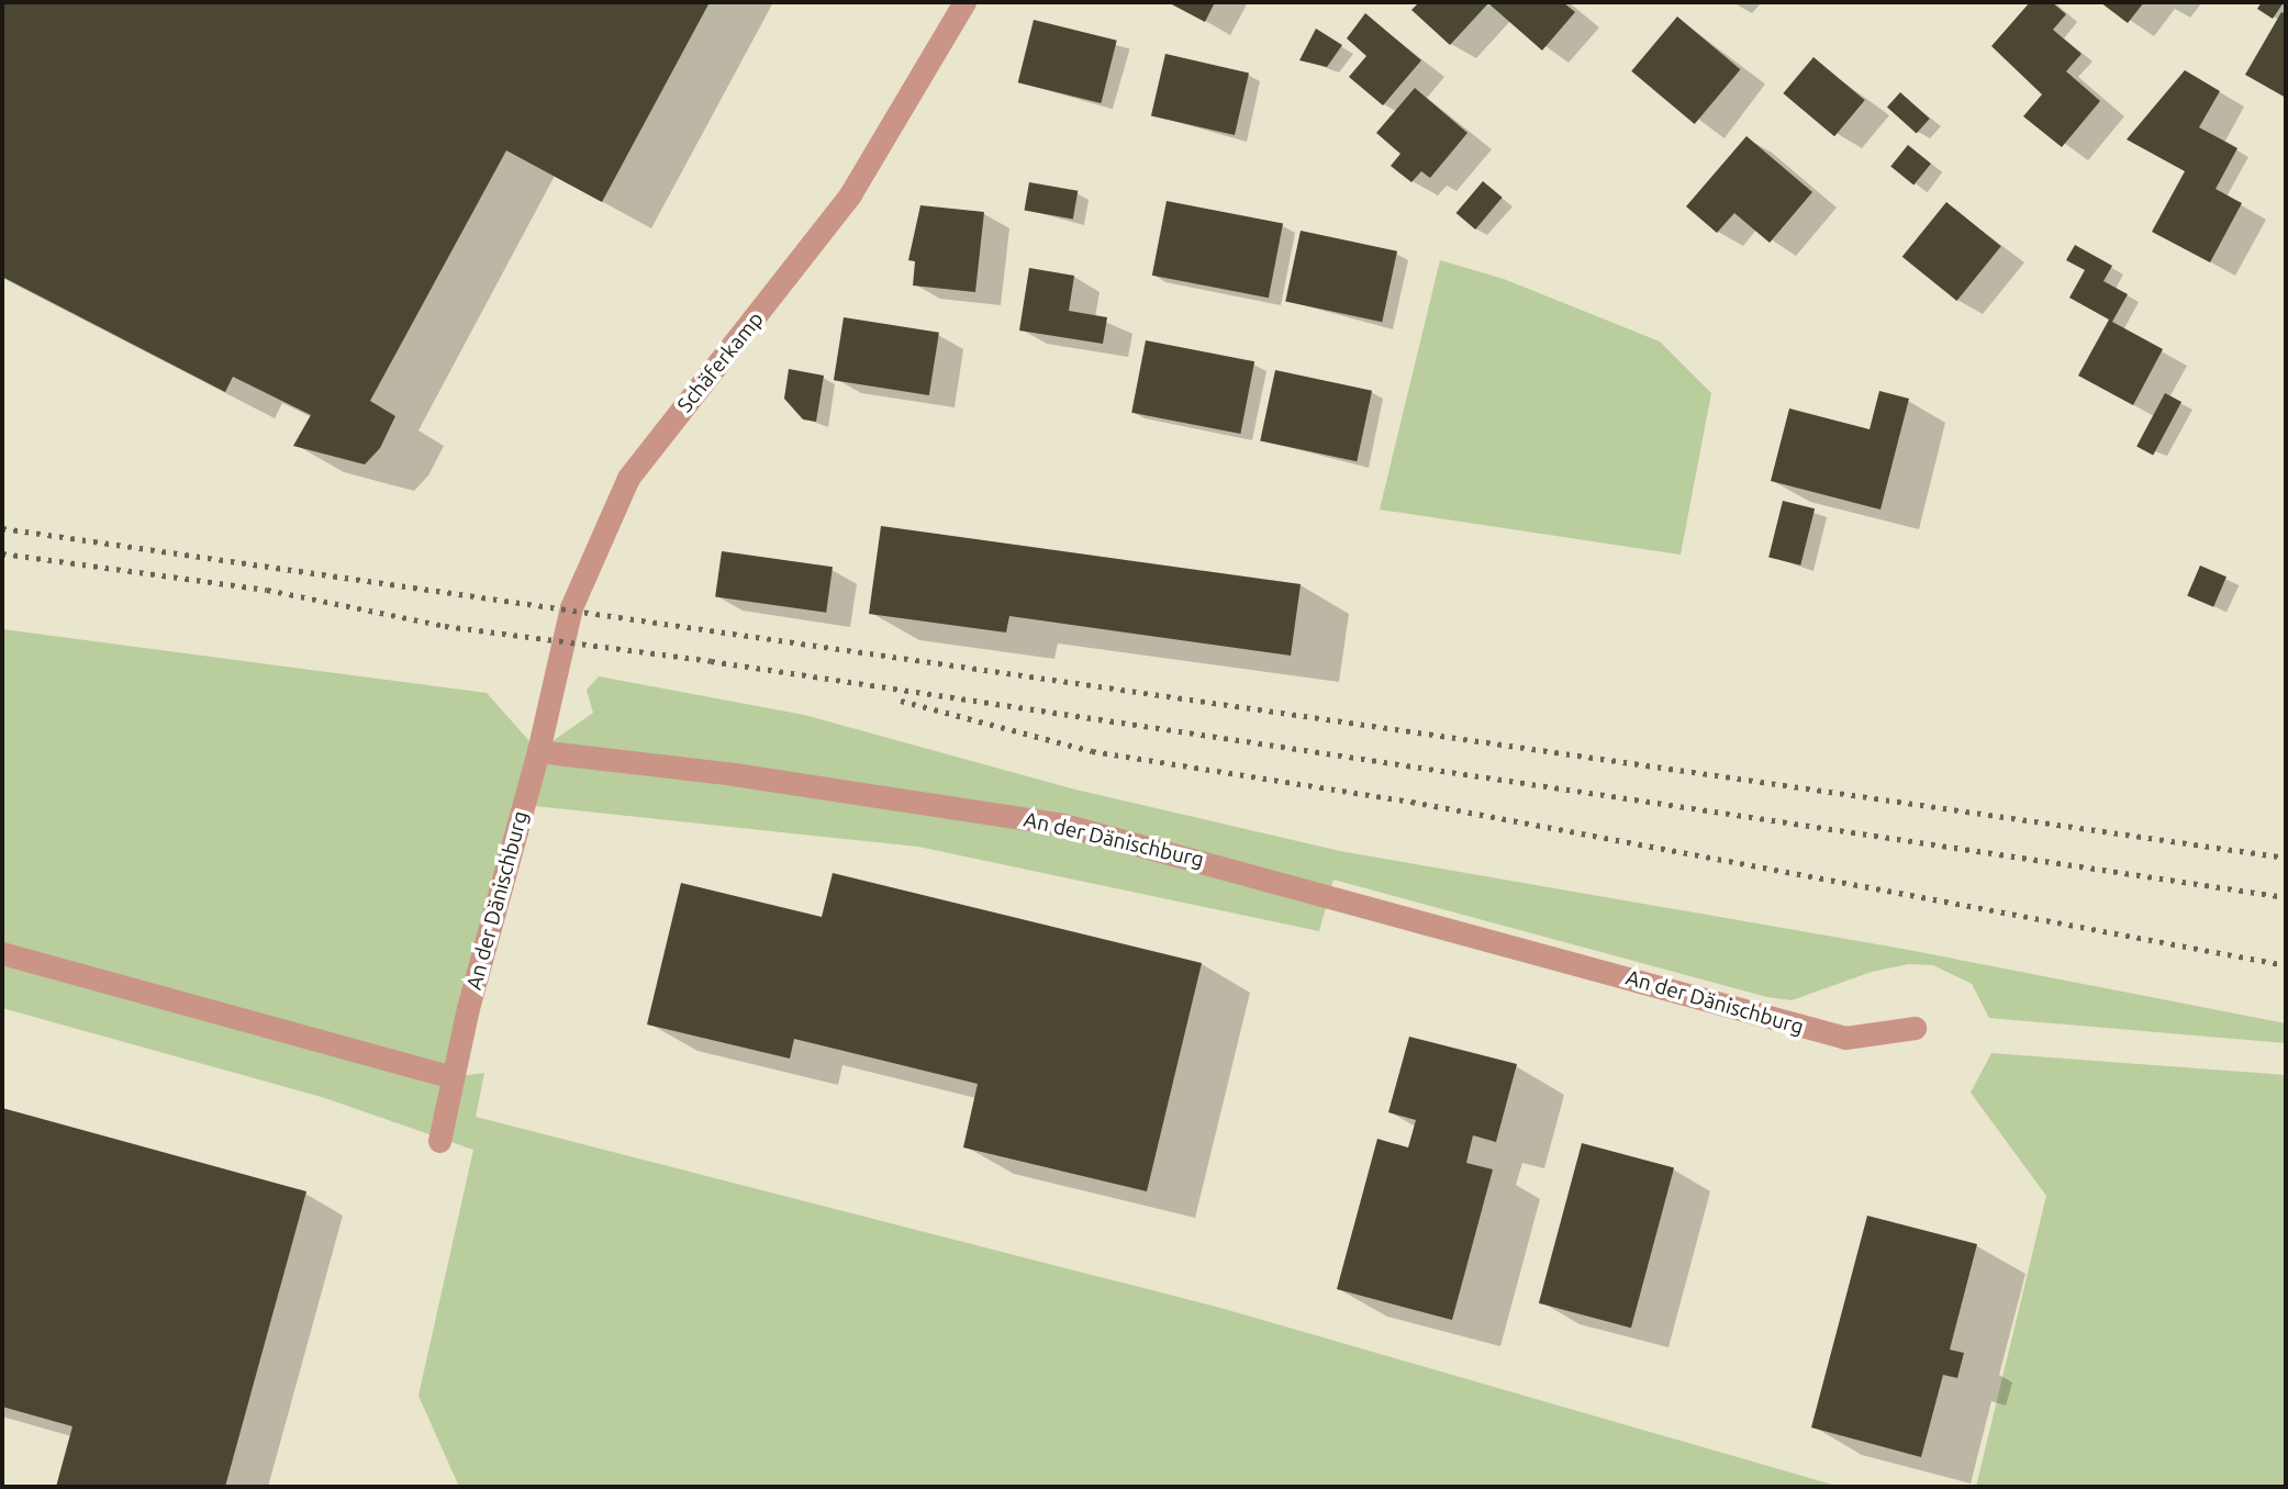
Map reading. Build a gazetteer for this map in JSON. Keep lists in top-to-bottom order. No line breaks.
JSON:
{"streets":{"street":["Schäferkamp","An der Dänischburg"]},"crossings":[["Schäferkamp","An der Dänischburg"]]}
